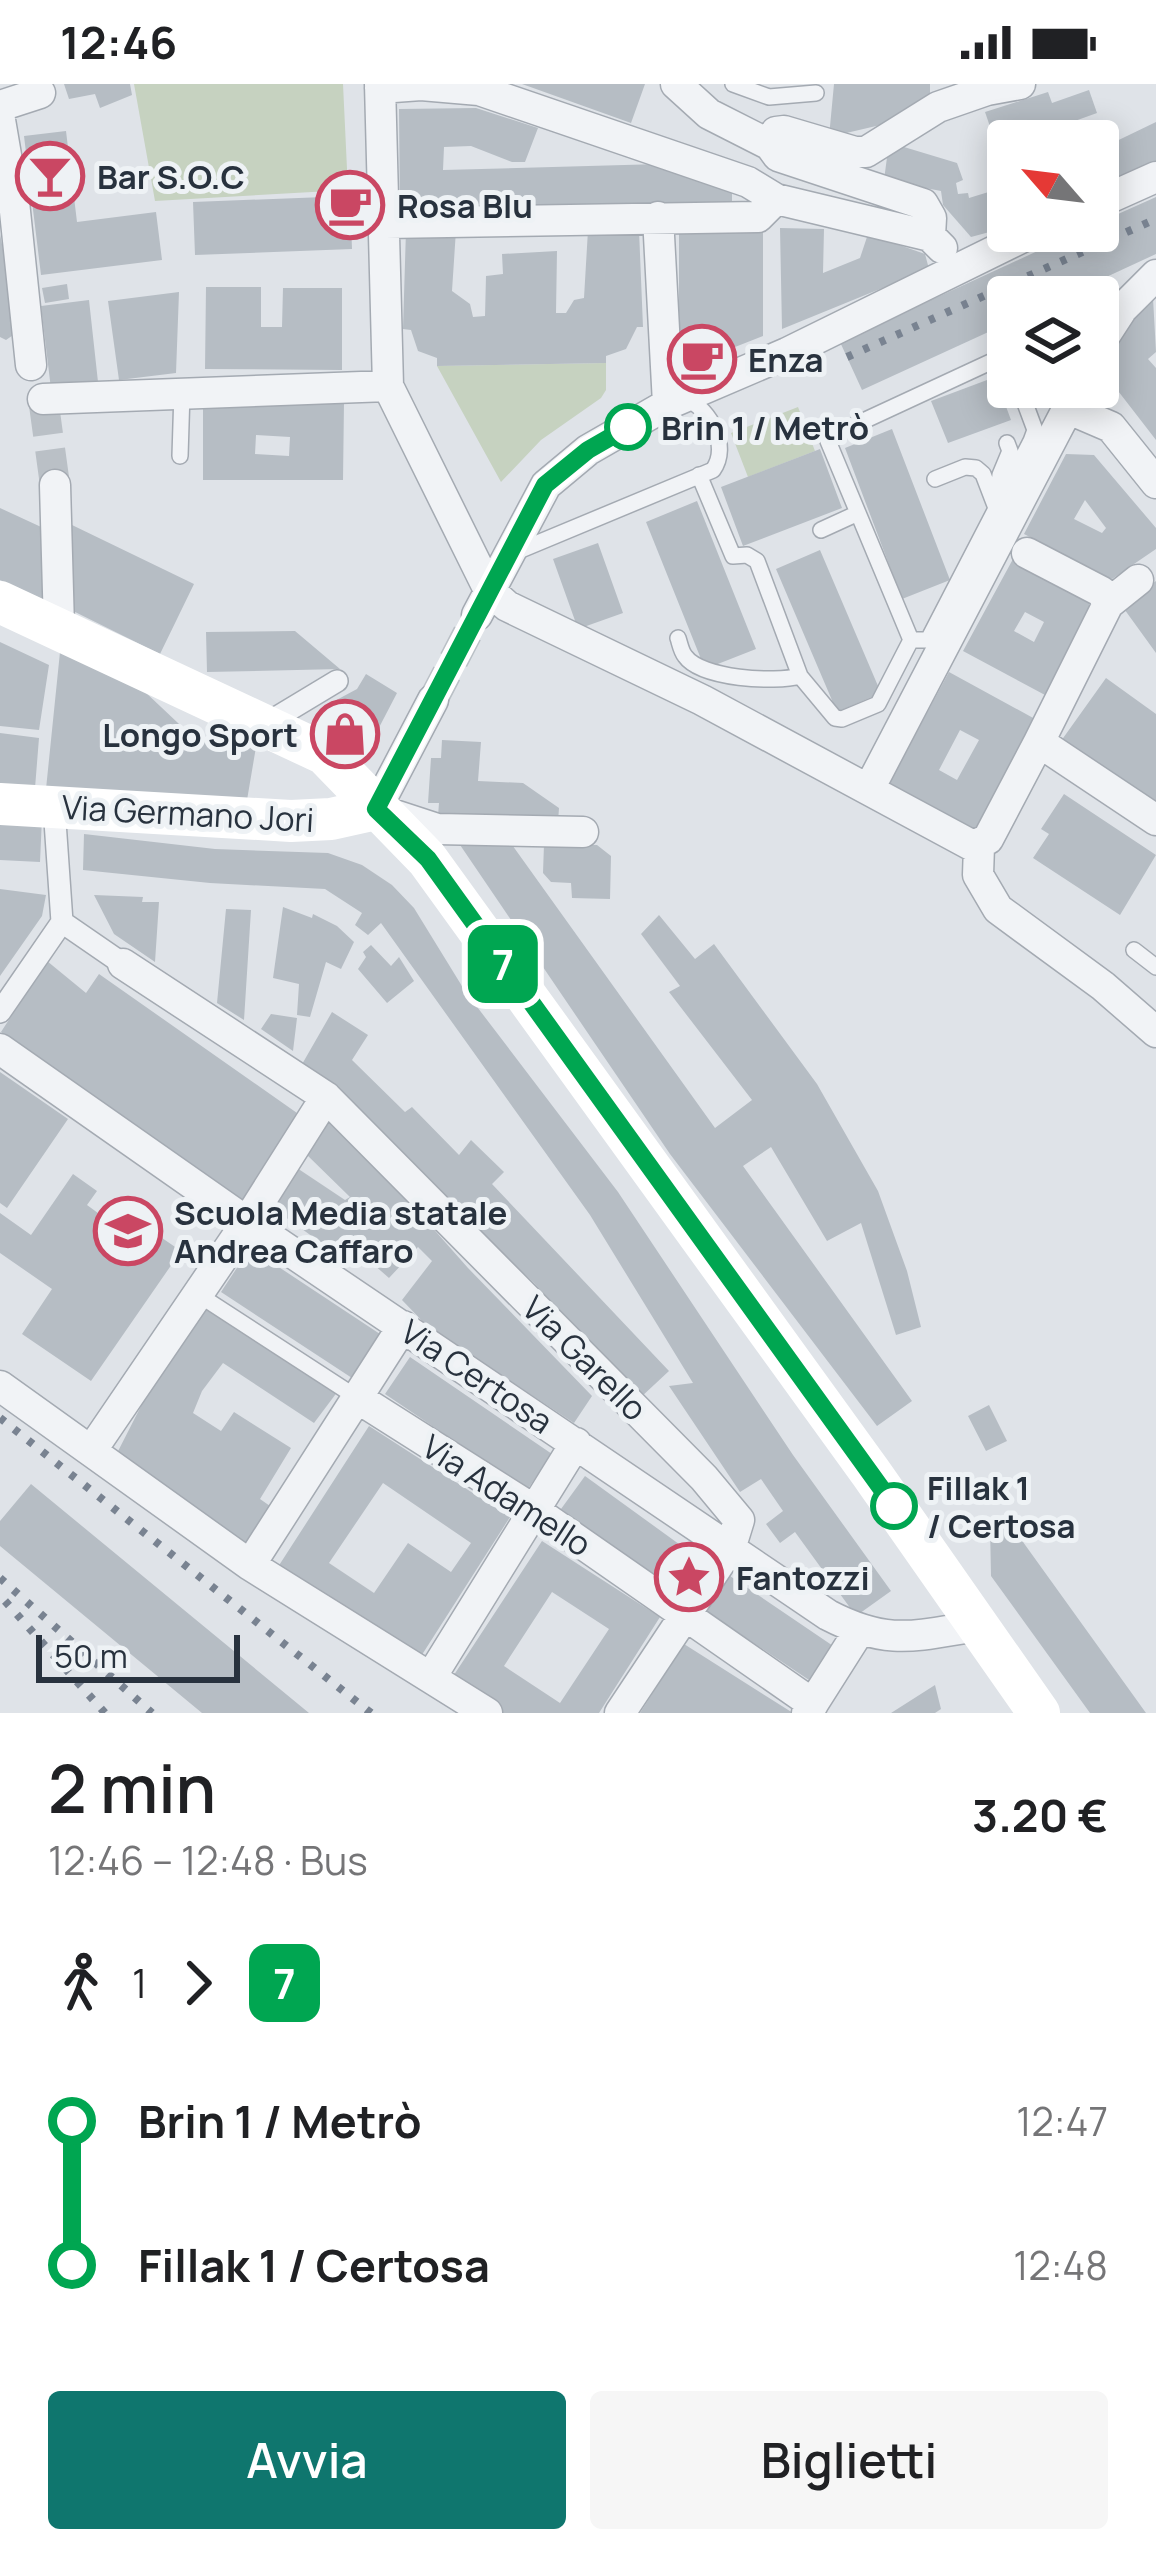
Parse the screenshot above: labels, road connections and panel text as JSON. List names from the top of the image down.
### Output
{
  "streets": {
    "main road": ["Via Germano Jori"],
    "street": ["Via Garello", "Via Certosa", "Via Adamello"]
  },
  "crossings": [
    ["Via Garello", "Via Certosa"]
  ],
  "places": {
    "bar": ["Bar S.O.C"],
    "cafe": ["Rosa Blu", "Enza"],
    "other": ["Brin 1 / Metrò", "Fillak 1 / Certosa"],
    "shop": ["Longo Sport"],
    "school or university": ["Scuola Media statale Andrea Caffaro"],
    "place": ["Fantozzi"]
  },
  "lines": ["bus line 7"],
  "scale_bar": "50 m",
  "north": "top left",
  "page": {
    "status": "12:46",
    "on_map": "7",
    "scale": "50 m",
    "heading": ["2 min", "12:46 – 12:48 · Bus", "3.20 €"],
    "legs": ["1", "7"],
    "list": [
      {
        "name": "Brin 1 / Metrò",
        "value": "12:47"
      },
      {
        "name": "Fillak 1 / Certosa",
        "value": "12:48"
      }
    ],
    "buttons": ["Avvia", "Biglietti"]
  }
}
